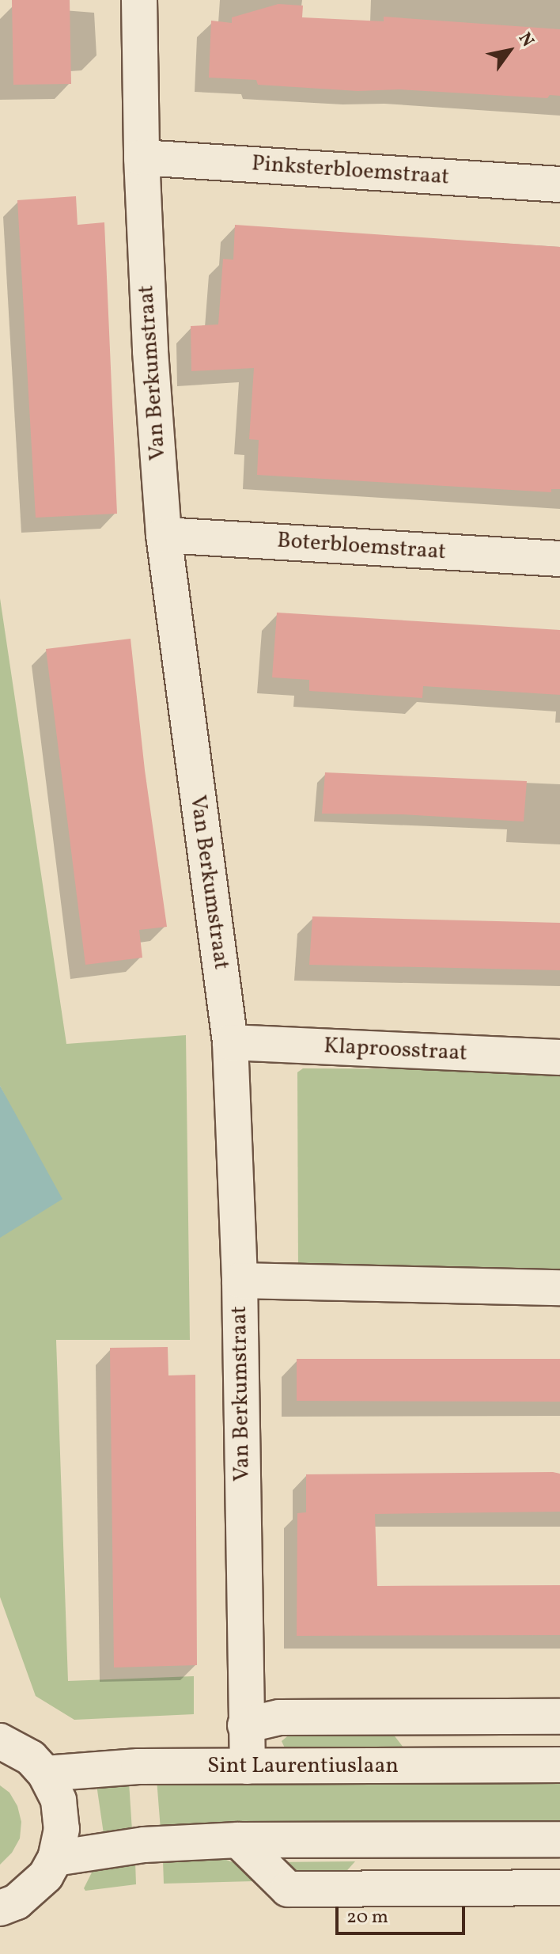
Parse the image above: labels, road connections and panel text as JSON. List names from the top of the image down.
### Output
{
  "streets": {
    "street": [
      "Pinksterbloemstraat",
      "Van Berkumstraat",
      "Boterbloemstraat",
      "Klaproosstraat",
      "Sint Laurentiuslaan"
    ]
  },
  "crossings": [
    ["Pinksterbloemstraat", "Van Berkumstraat"],
    ["Van Berkumstraat", "Boterbloemstraat"],
    ["Van Berkumstraat", "Klaproosstraat"],
    ["Van Berkumstraat", "Sint Laurentiuslaan"]
  ],
  "scale_bar": "20 m",
  "north": "top right"
}
